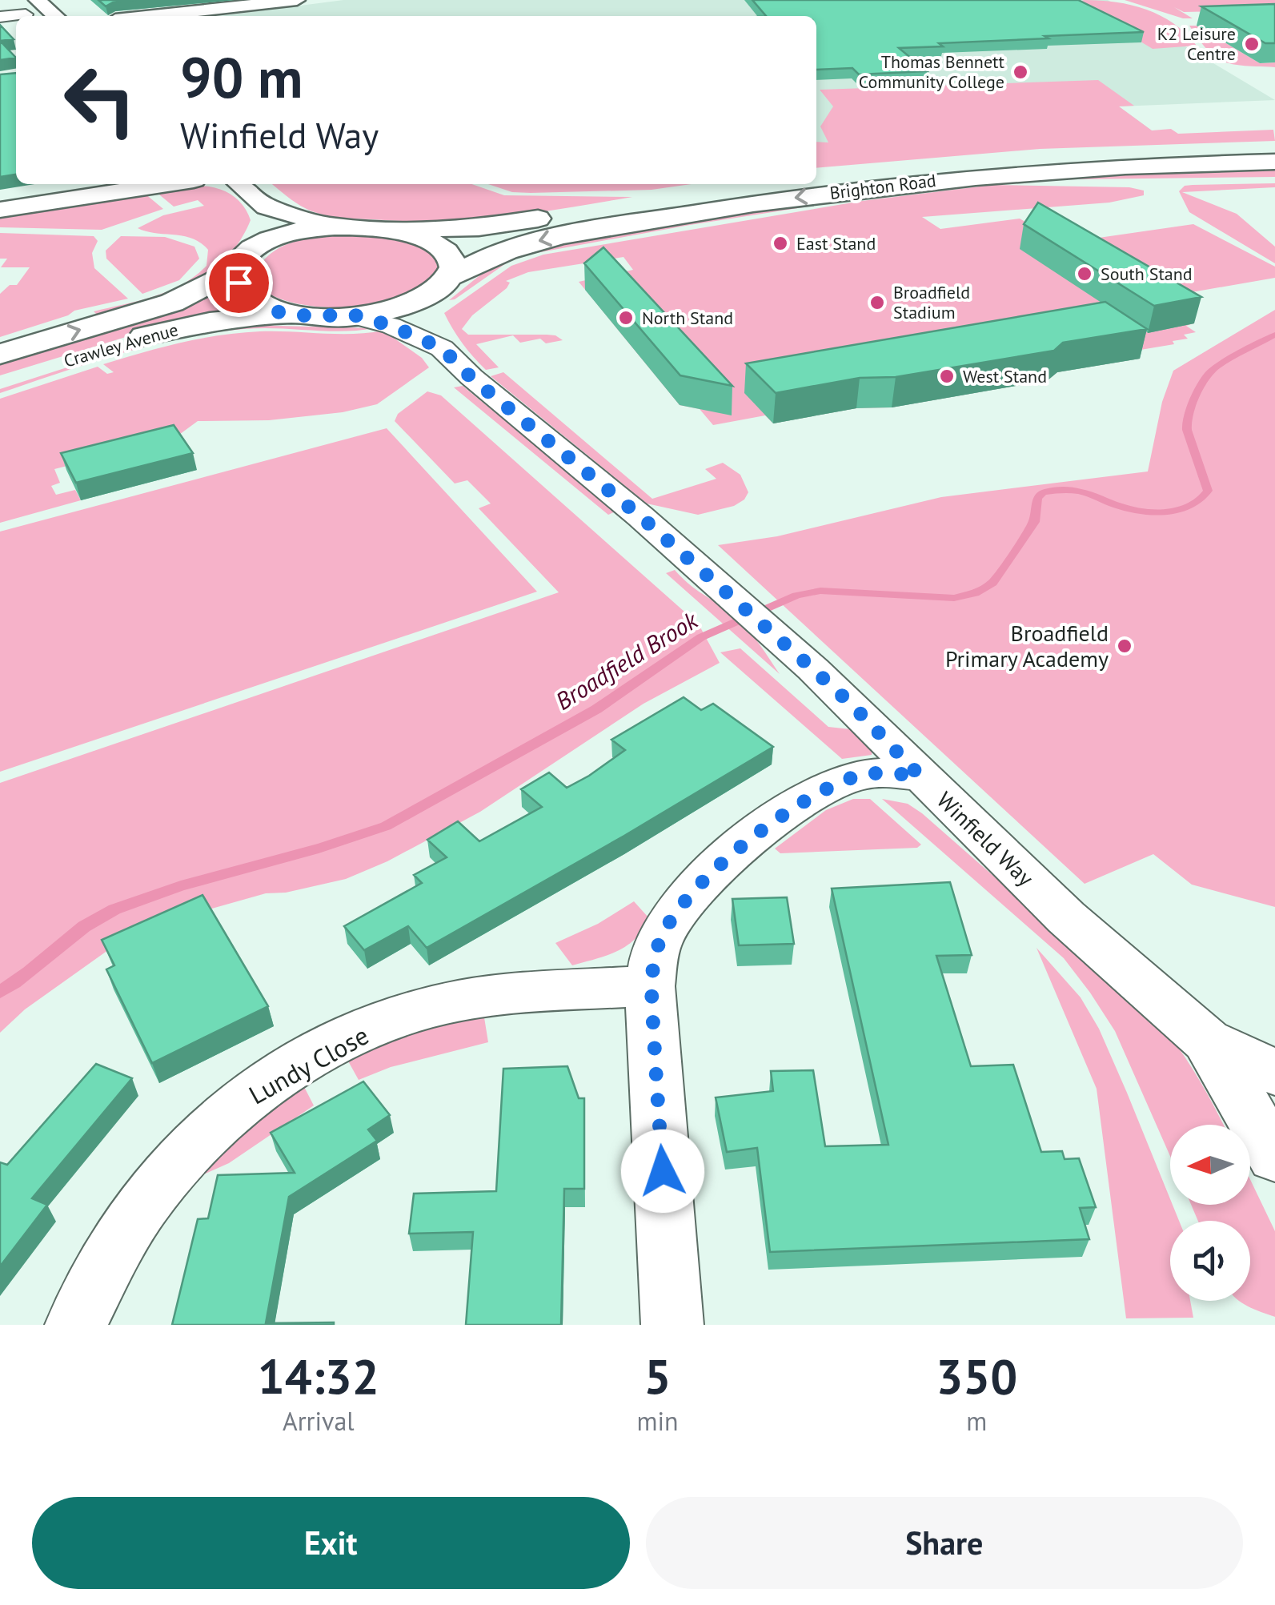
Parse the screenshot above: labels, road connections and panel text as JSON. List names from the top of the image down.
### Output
{
  "streets": {
    "main road": ["Brighton Road", "Crawley Avenue"],
    "street": ["Winfield Way", "Lundy Close"]
  },
  "crossings": [
    ["Brighton Road", "Crawley Avenue"],
    ["Brighton Road", "Winfield Way"],
    ["Crawley Avenue", "Winfield Way"]
  ],
  "water": ["Broadfield Brook"],
  "places": [
    "K2 Leisure Centre",
    "Thomas Bennett Community College",
    "East Stand",
    "South Stand",
    "Broadfield Stadium",
    "North Stand",
    "West Stand",
    "Broadfield Primary Academy"
  ],
  "north": "left",
  "page": {
    "turn": ["90 m", "Winfield Way"],
    "eta": [
      "14:32",
      "Arrival",
      "5",
      "min",
      "350",
      "m"
    ],
    "buttons": ["Exit", "Share"]
  }
}
